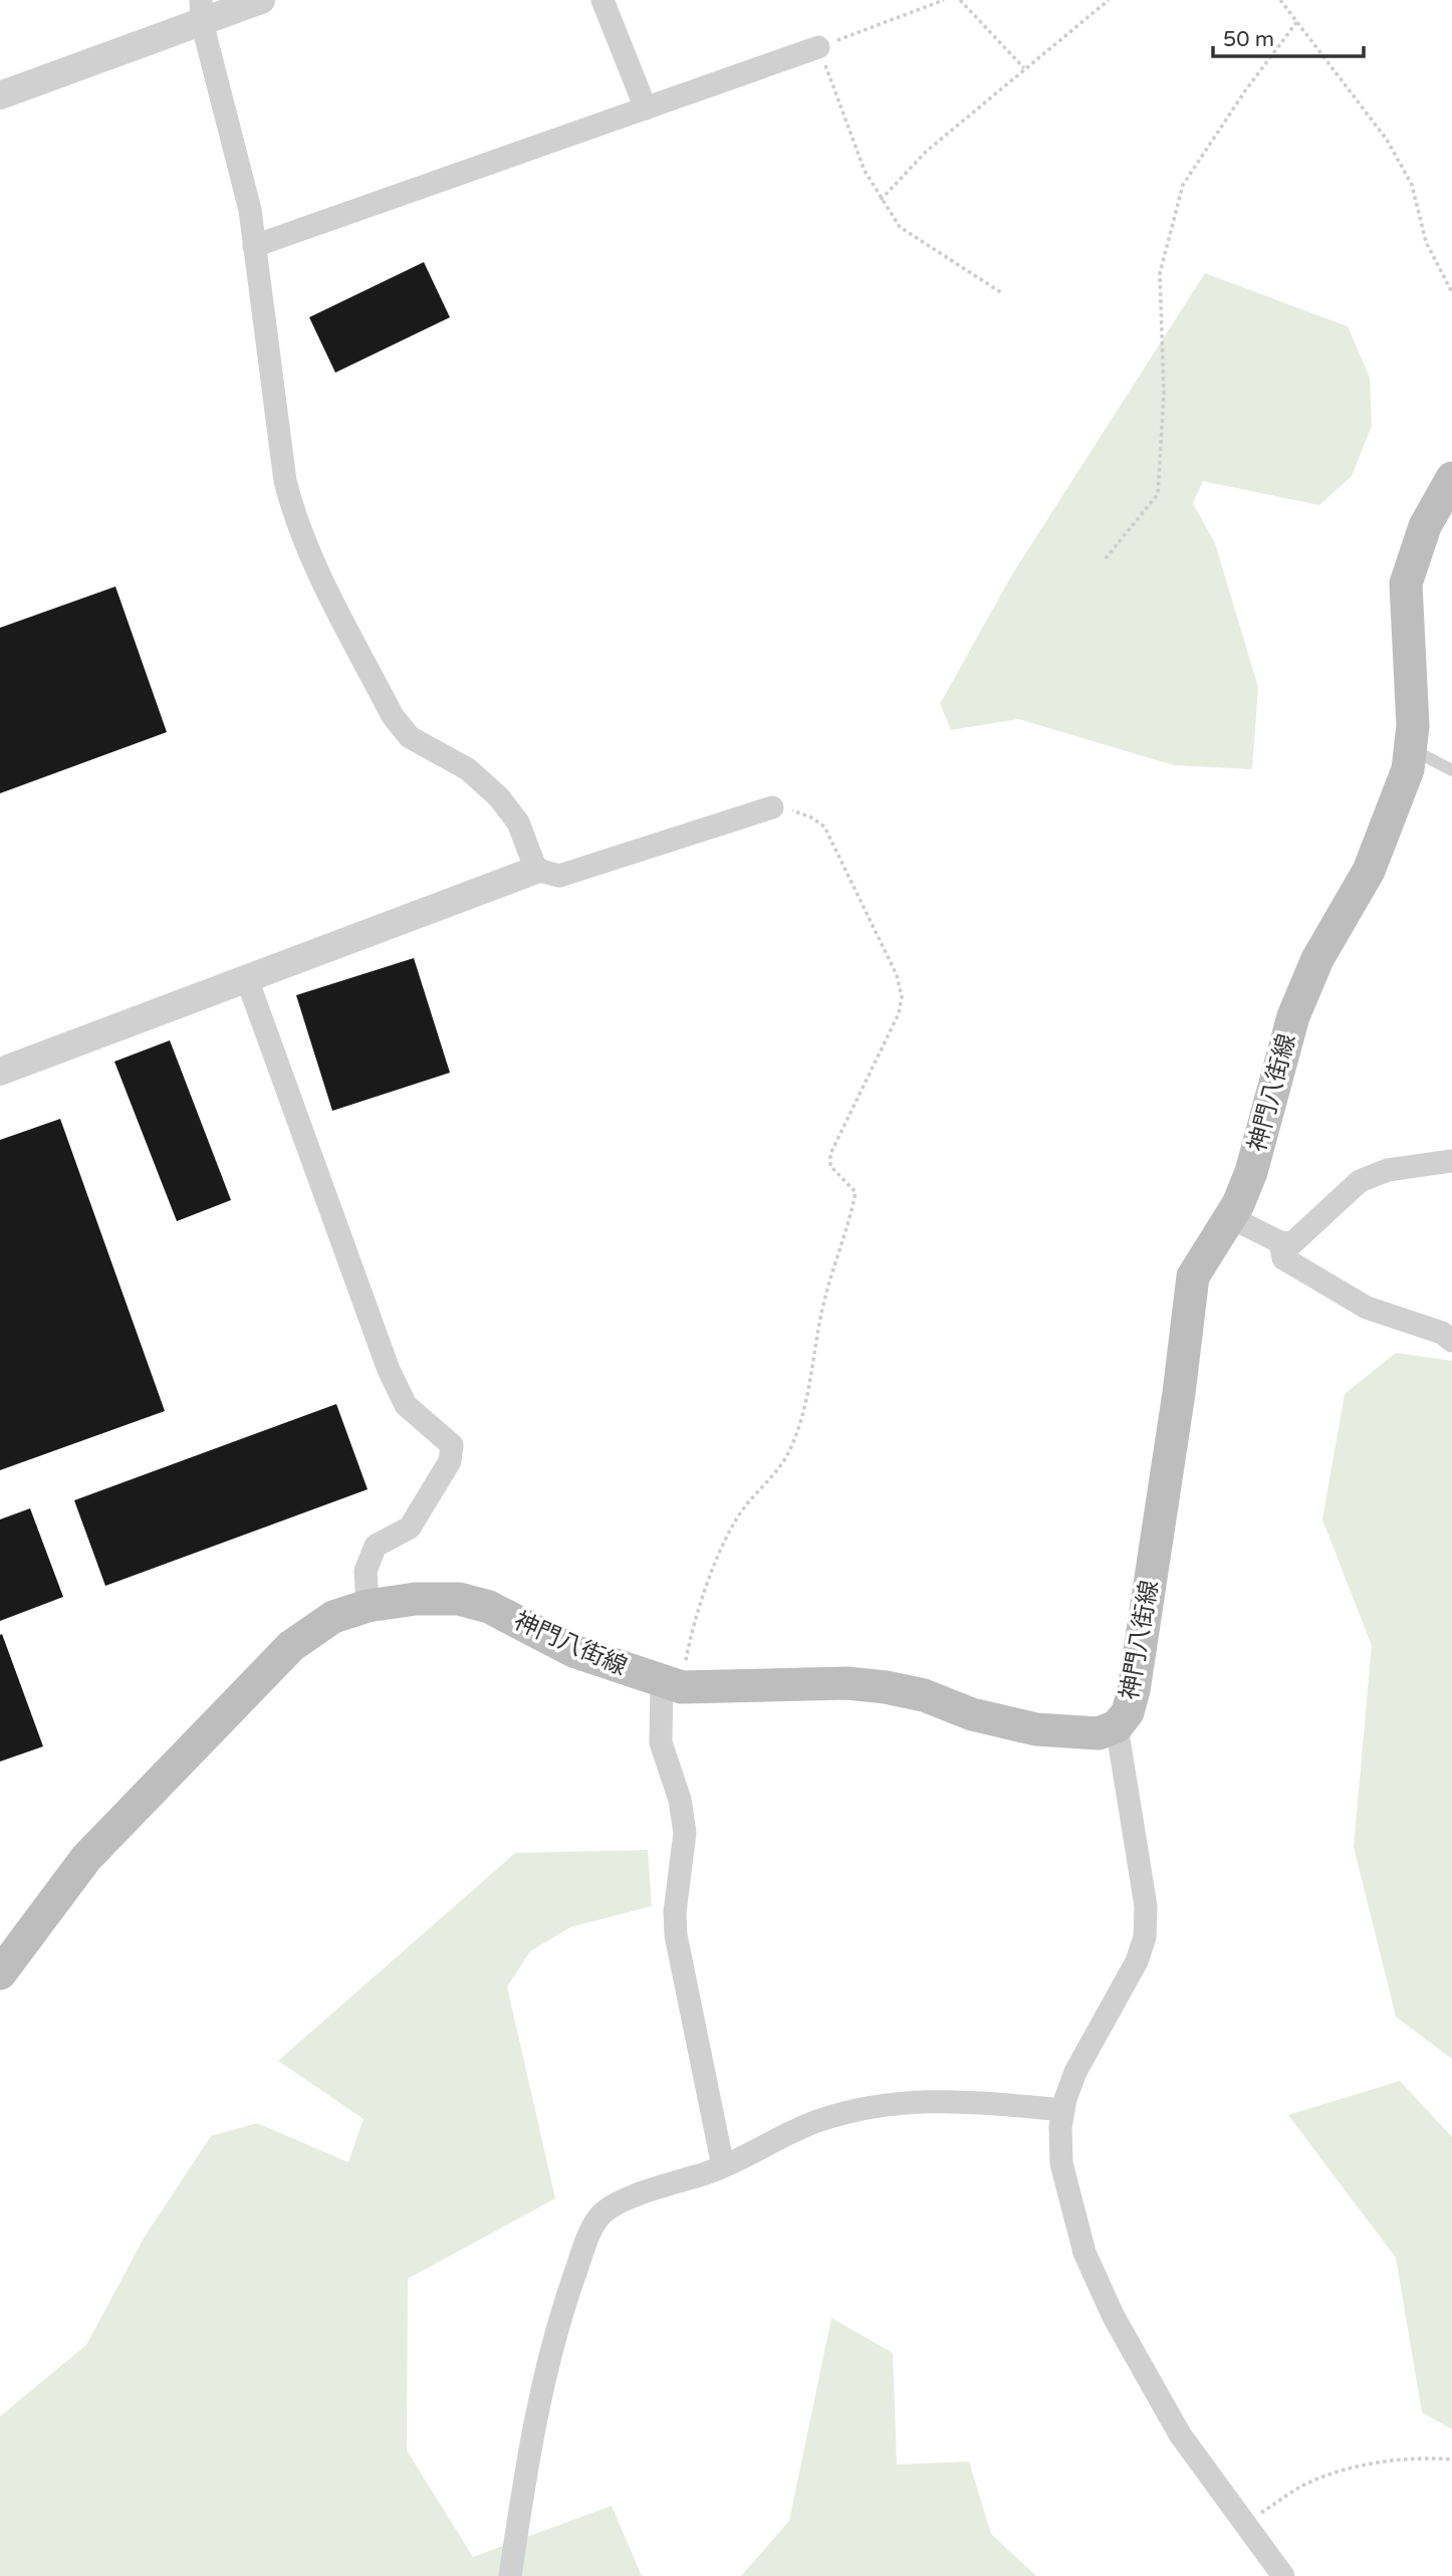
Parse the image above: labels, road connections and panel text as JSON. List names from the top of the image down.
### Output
{
  "streets": {
    "main road": ["神門八街線"]
  },
  "scale_bar": "50 m"
}
